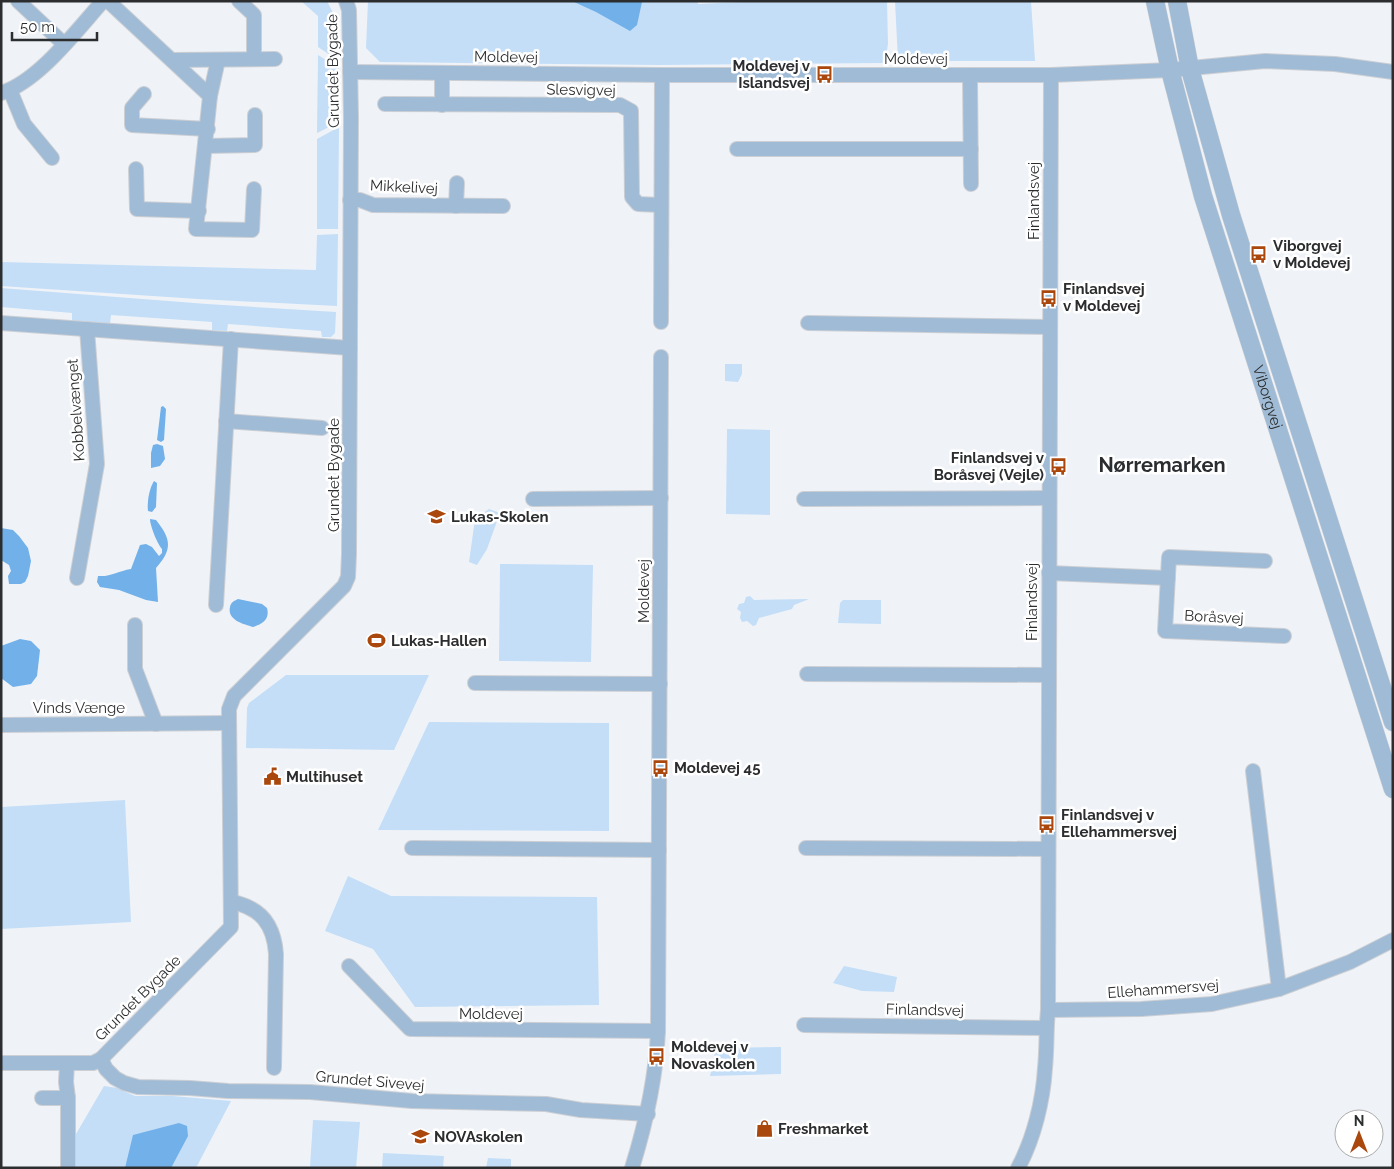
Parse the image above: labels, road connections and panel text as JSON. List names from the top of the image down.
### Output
{
  "streets": {
    "street": [
      "Moldevej",
      "Grundet Bygade",
      "Slesvigvej",
      "Mikkelivej",
      "Finlandsvej",
      "Viborgvej",
      "Kobbelvænget",
      "Boråsvej",
      "Vinds Vænge",
      "Ellehammersvej",
      "Grundet Sivevej"
    ]
  },
  "crossings": [
    ["Moldevej", "Grundet Bygade"],
    ["Moldevej", "Finlandsvej"],
    ["Moldevej", "Viborgvej"],
    ["Moldevej", "Grundet Sivevej"],
    ["Grundet Bygade", "Mikkelivej"],
    ["Grundet Bygade", "Vinds Vænge"],
    ["Grundet Bygade", "Grundet Sivevej"],
    ["Finlandsvej", "Ellehammersvej"]
  ],
  "districts": ["Nørremarken"],
  "places": {
    "bus stop": [
      "Moldevej v Islandsvej",
      "Viborgvej v Moldevej",
      "Finlandsvej v Moldevej",
      "Finlandsvej v Boråsvej (Vejle)",
      "Moldevej 45",
      "Finlandsvej v Ellehammersvej",
      "Moldevej v Novaskolen"
    ],
    "school or university": ["Lukas-Skolen", "NOVAskolen"],
    "sports": ["Lukas-Hallen"],
    "public building": ["Multihuset"],
    "shop": ["Freshmarket"]
  },
  "scale_bar": "50 m",
  "north": "top"
}
